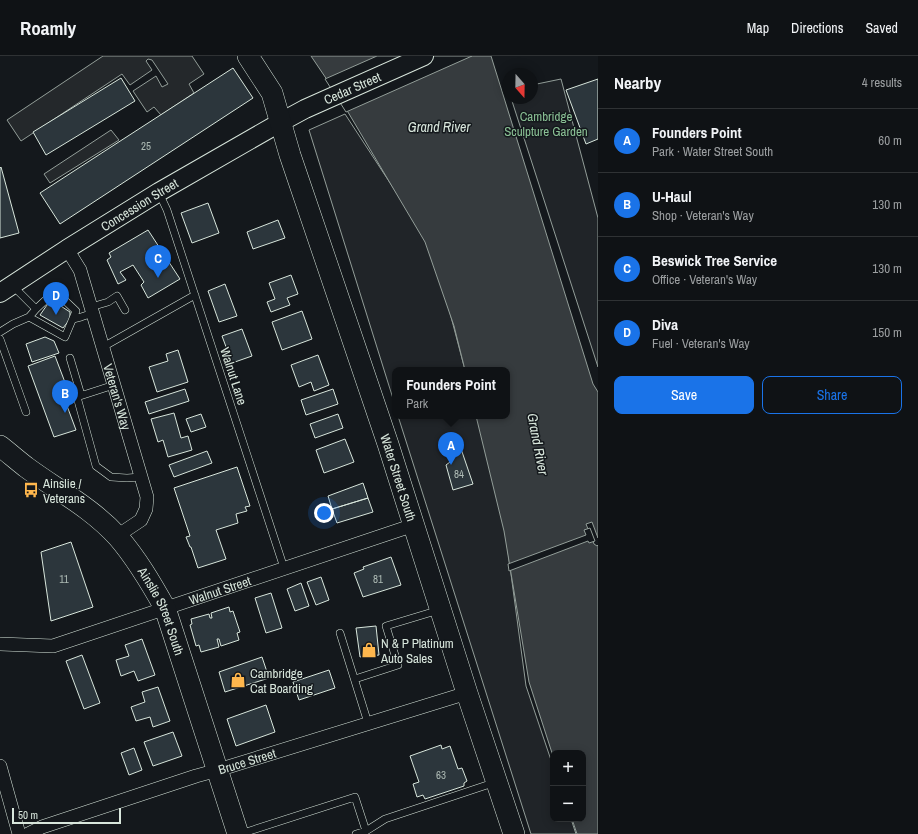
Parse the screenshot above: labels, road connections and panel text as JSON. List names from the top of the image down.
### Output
{
  "streets": {
    "main road": [
      "Cedar Street",
      "Concession Street",
      "Water Street South",
      "Ainslie Street South"
    ],
    "street": ["Veteran's Way", "Walnut Street", "Bruce Street"],
    "lane": ["Walnut Lane"]
  },
  "crossings": [
    ["Cedar Street", "Concession Street"],
    ["Cedar Street", "Water Street South"],
    ["Concession Street", "Walnut Lane"],
    ["Concession Street", "Veteran's Way"],
    ["Concession Street", "Water Street South"],
    ["Walnut Lane", "Walnut Street"],
    ["Veteran's Way", "Ainslie Street South"],
    ["Water Street South", "Walnut Street"],
    ["Water Street South", "Bruce Street"],
    ["Walnut Street", "Ainslie Street South"],
    ["Ainslie Street South", "Bruce Street"]
  ],
  "water": ["Grand River"],
  "parks": ["Cambridge Sculpture Garden"],
  "places": {
    "bus stop": ["Ainslie / Veterans"],
    "shop": ["N & P Platinum Auto Sales", "Cambridge Cat Boarding"]
  },
  "house_numbers": [
    "25",
    "84",
    "11",
    "81",
    "63"
  ],
  "scale_bar": "50 m",
  "north": "bottom",
  "page": {
    "header": "Roamly",
    "nav": ["Map", "Directions", "Saved"],
    "heading": ["Nearby", "4 results"],
    "list": [
      {
        "mark": "A",
        "name": "Founders Point",
        "note": "Park · Water Street South",
        "value": "60 m"
      },
      {
        "mark": "B",
        "name": "U-Haul",
        "note": "Shop · Veteran's Way",
        "value": "130 m"
      },
      {
        "mark": "C",
        "name": "Beswick Tree Service",
        "note": "Office · Veteran's Way",
        "value": "130 m"
      },
      {
        "mark": "D",
        "name": "Diva",
        "note": "Fuel · Veteran's Way",
        "value": "150 m"
      }
    ],
    "pins": [
      "C",
      "D",
      "B",
      "A"
    ],
    "buttons": ["Save", "Share"],
    "popup": ["Founders Point", "Park"],
    "map_buttons": ["+", "−"],
    "scale": "50 m"
  }
}
